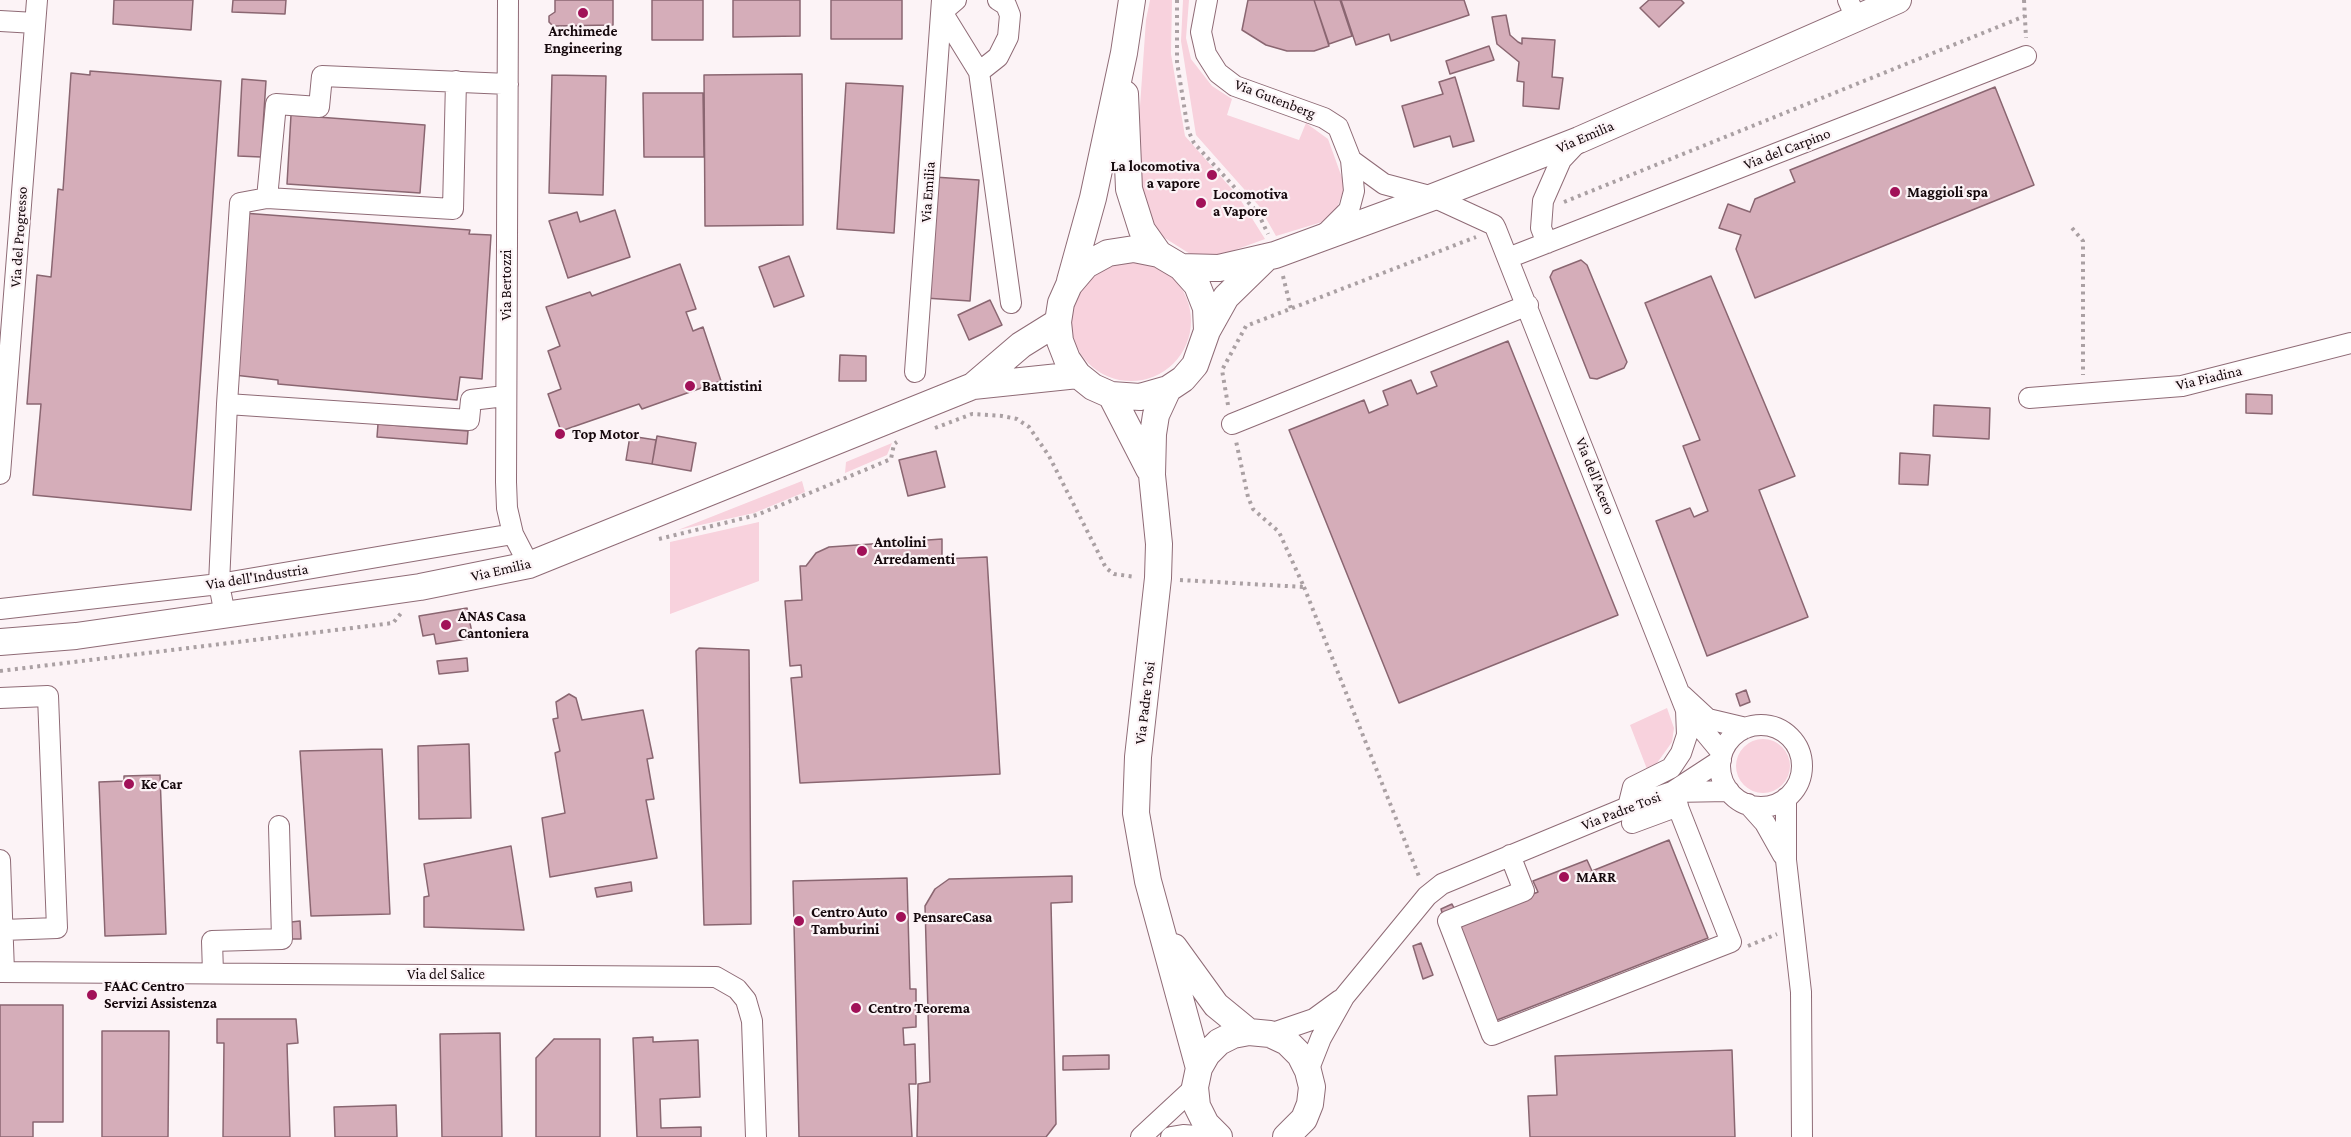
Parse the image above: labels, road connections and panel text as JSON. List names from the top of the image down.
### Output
{
  "streets": {
    "main road": ["Via Emilia", "Via Padre Tosi"],
    "street": [
      "Via Gutenberg",
      "Via del Carpino",
      "Via del Progresso",
      "Via Bertozzi",
      "Via Piadina",
      "Via dell'Acero",
      "Via dell'Industria",
      "Via del Salice"
    ]
  },
  "crossings": [
    ["Via Gutenberg", "Via Emilia"],
    ["Via Emilia", "Via Bertozzi"],
    ["Via Emilia", "Via Padre Tosi"],
    ["Via Bertozzi", "Via dell'Industria"],
    ["Via dell'Acero", "Via Padre Tosi"]
  ],
  "places": [
    "Archimede Engineering",
    "La locomotiva a vapore",
    "Maggioli spa",
    "Locomotiva a Vapore",
    "Battistini",
    "Top Motor",
    "Antolini Arredamenti",
    "ANAS Casa Cantoniera",
    "Ke Car",
    "MARR",
    "PensareCasa",
    "Centro Auto Tamburini",
    "FAAC Centro Servizi Assistenza",
    "Centro Teorema"
  ]
}
